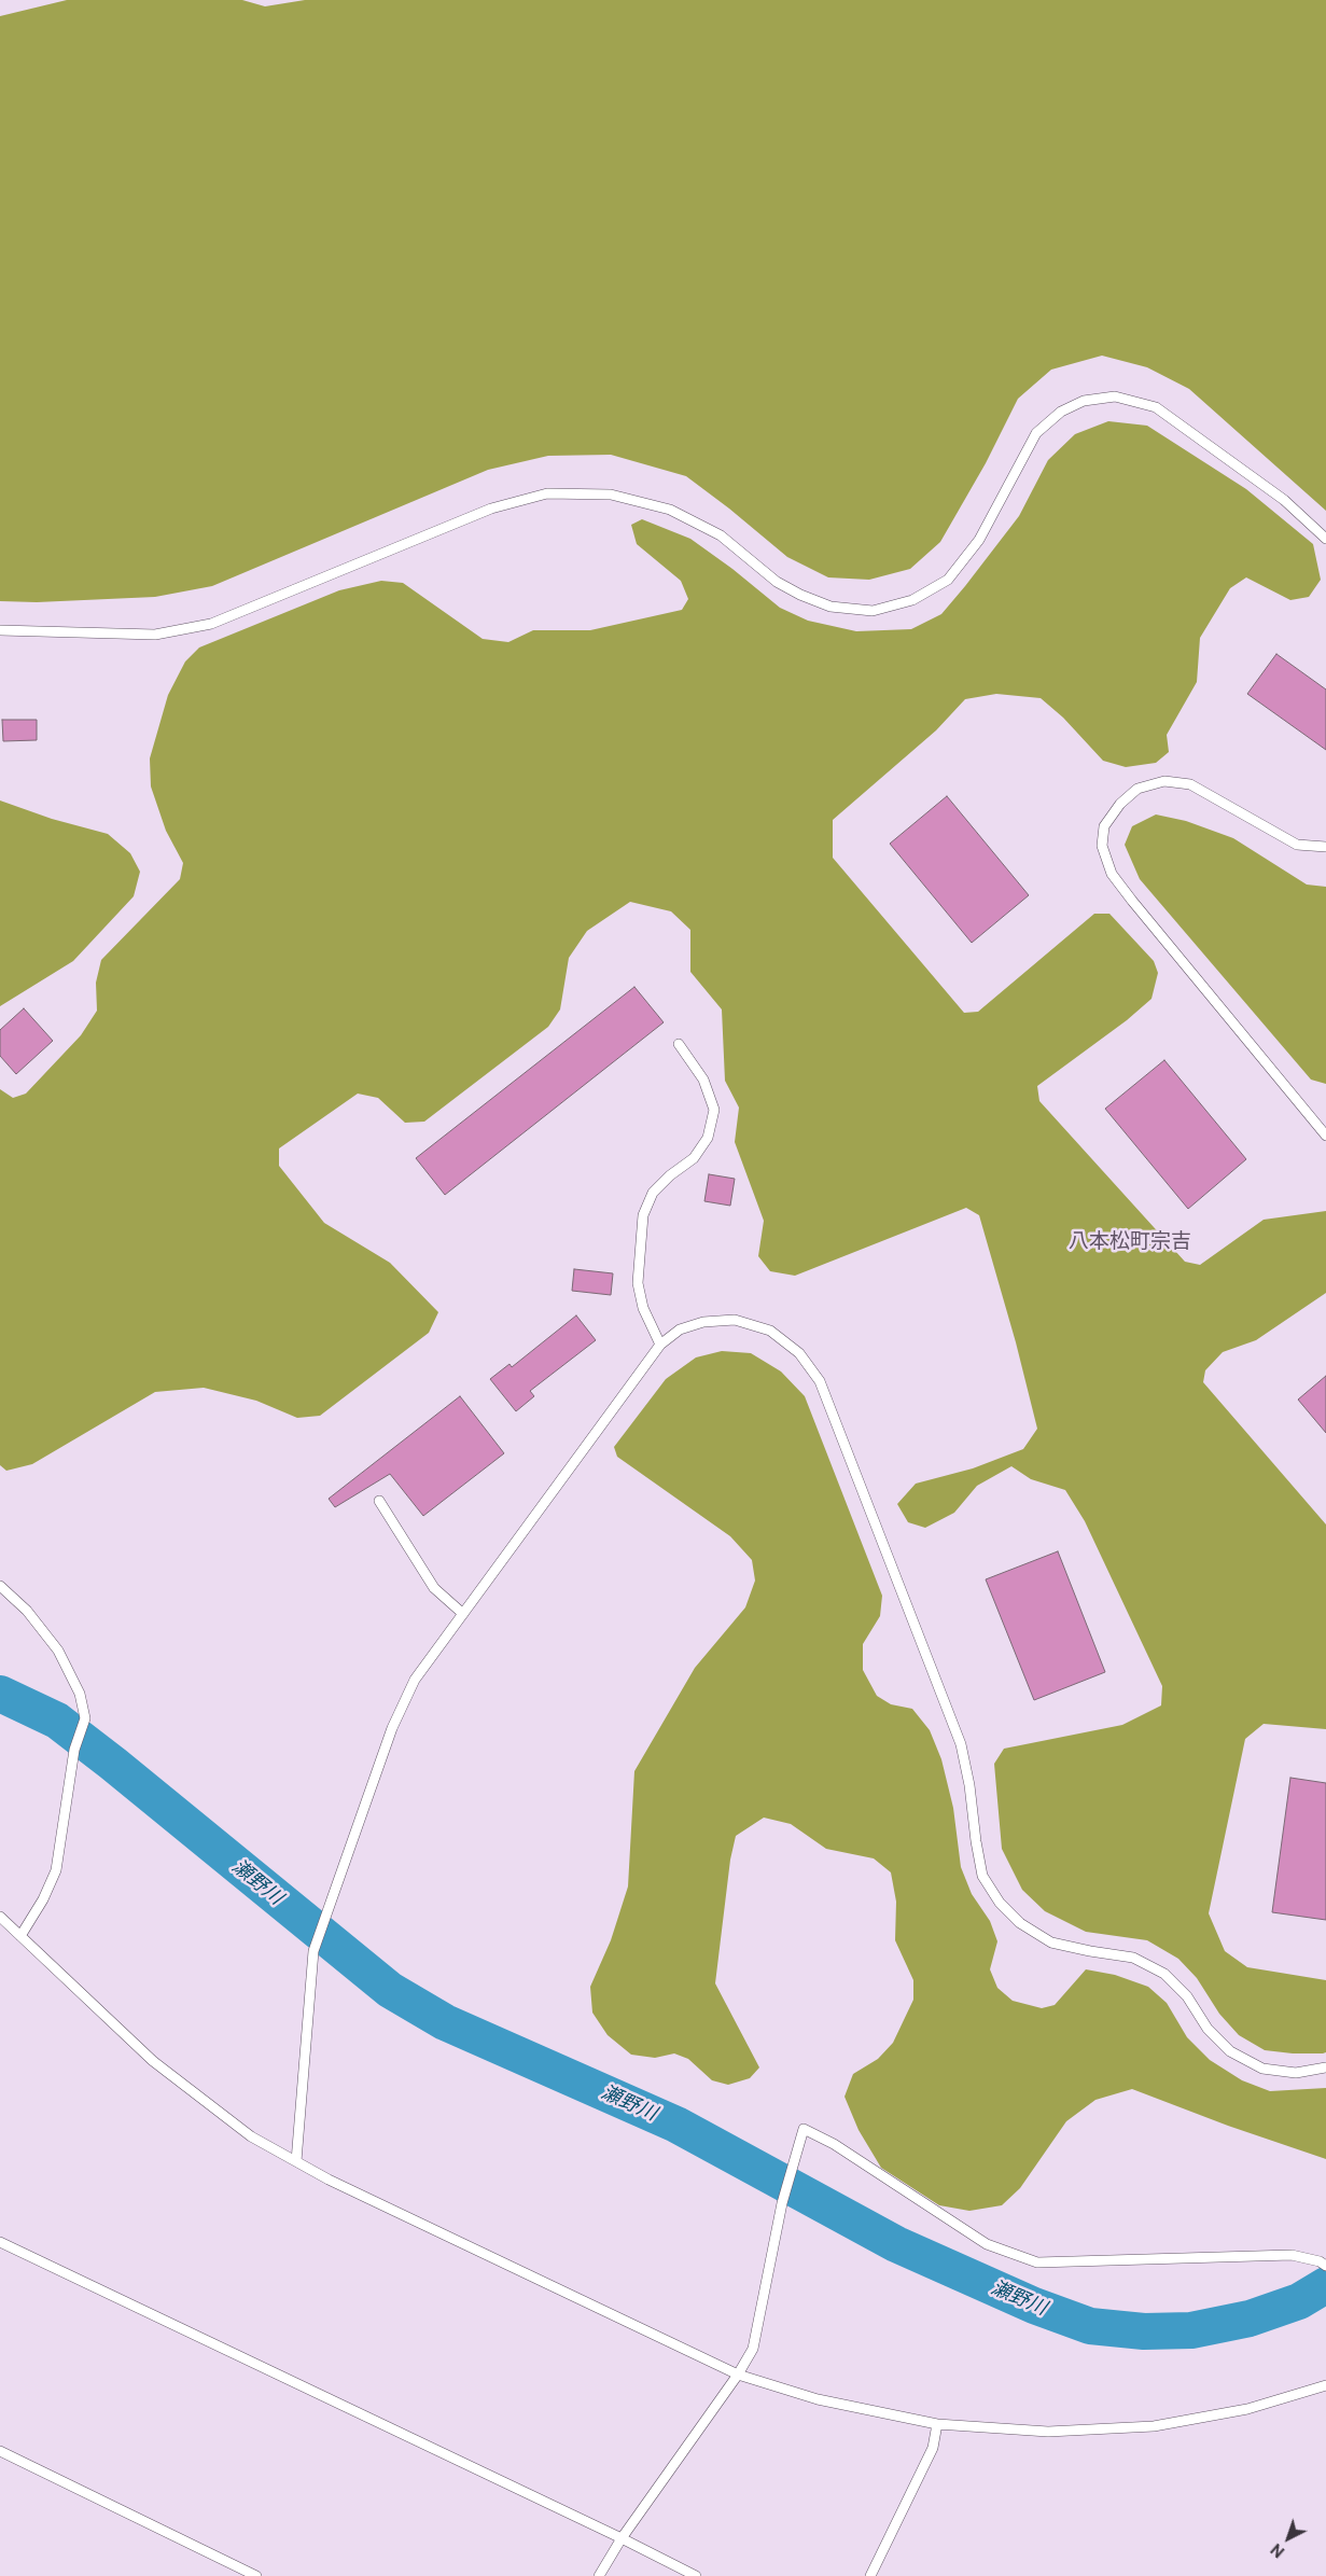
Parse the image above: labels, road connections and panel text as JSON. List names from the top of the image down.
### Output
{
  "districts": ["八本松町宗吉"],
  "water": ["瀬野川"],
  "north": "bottom left"
}
